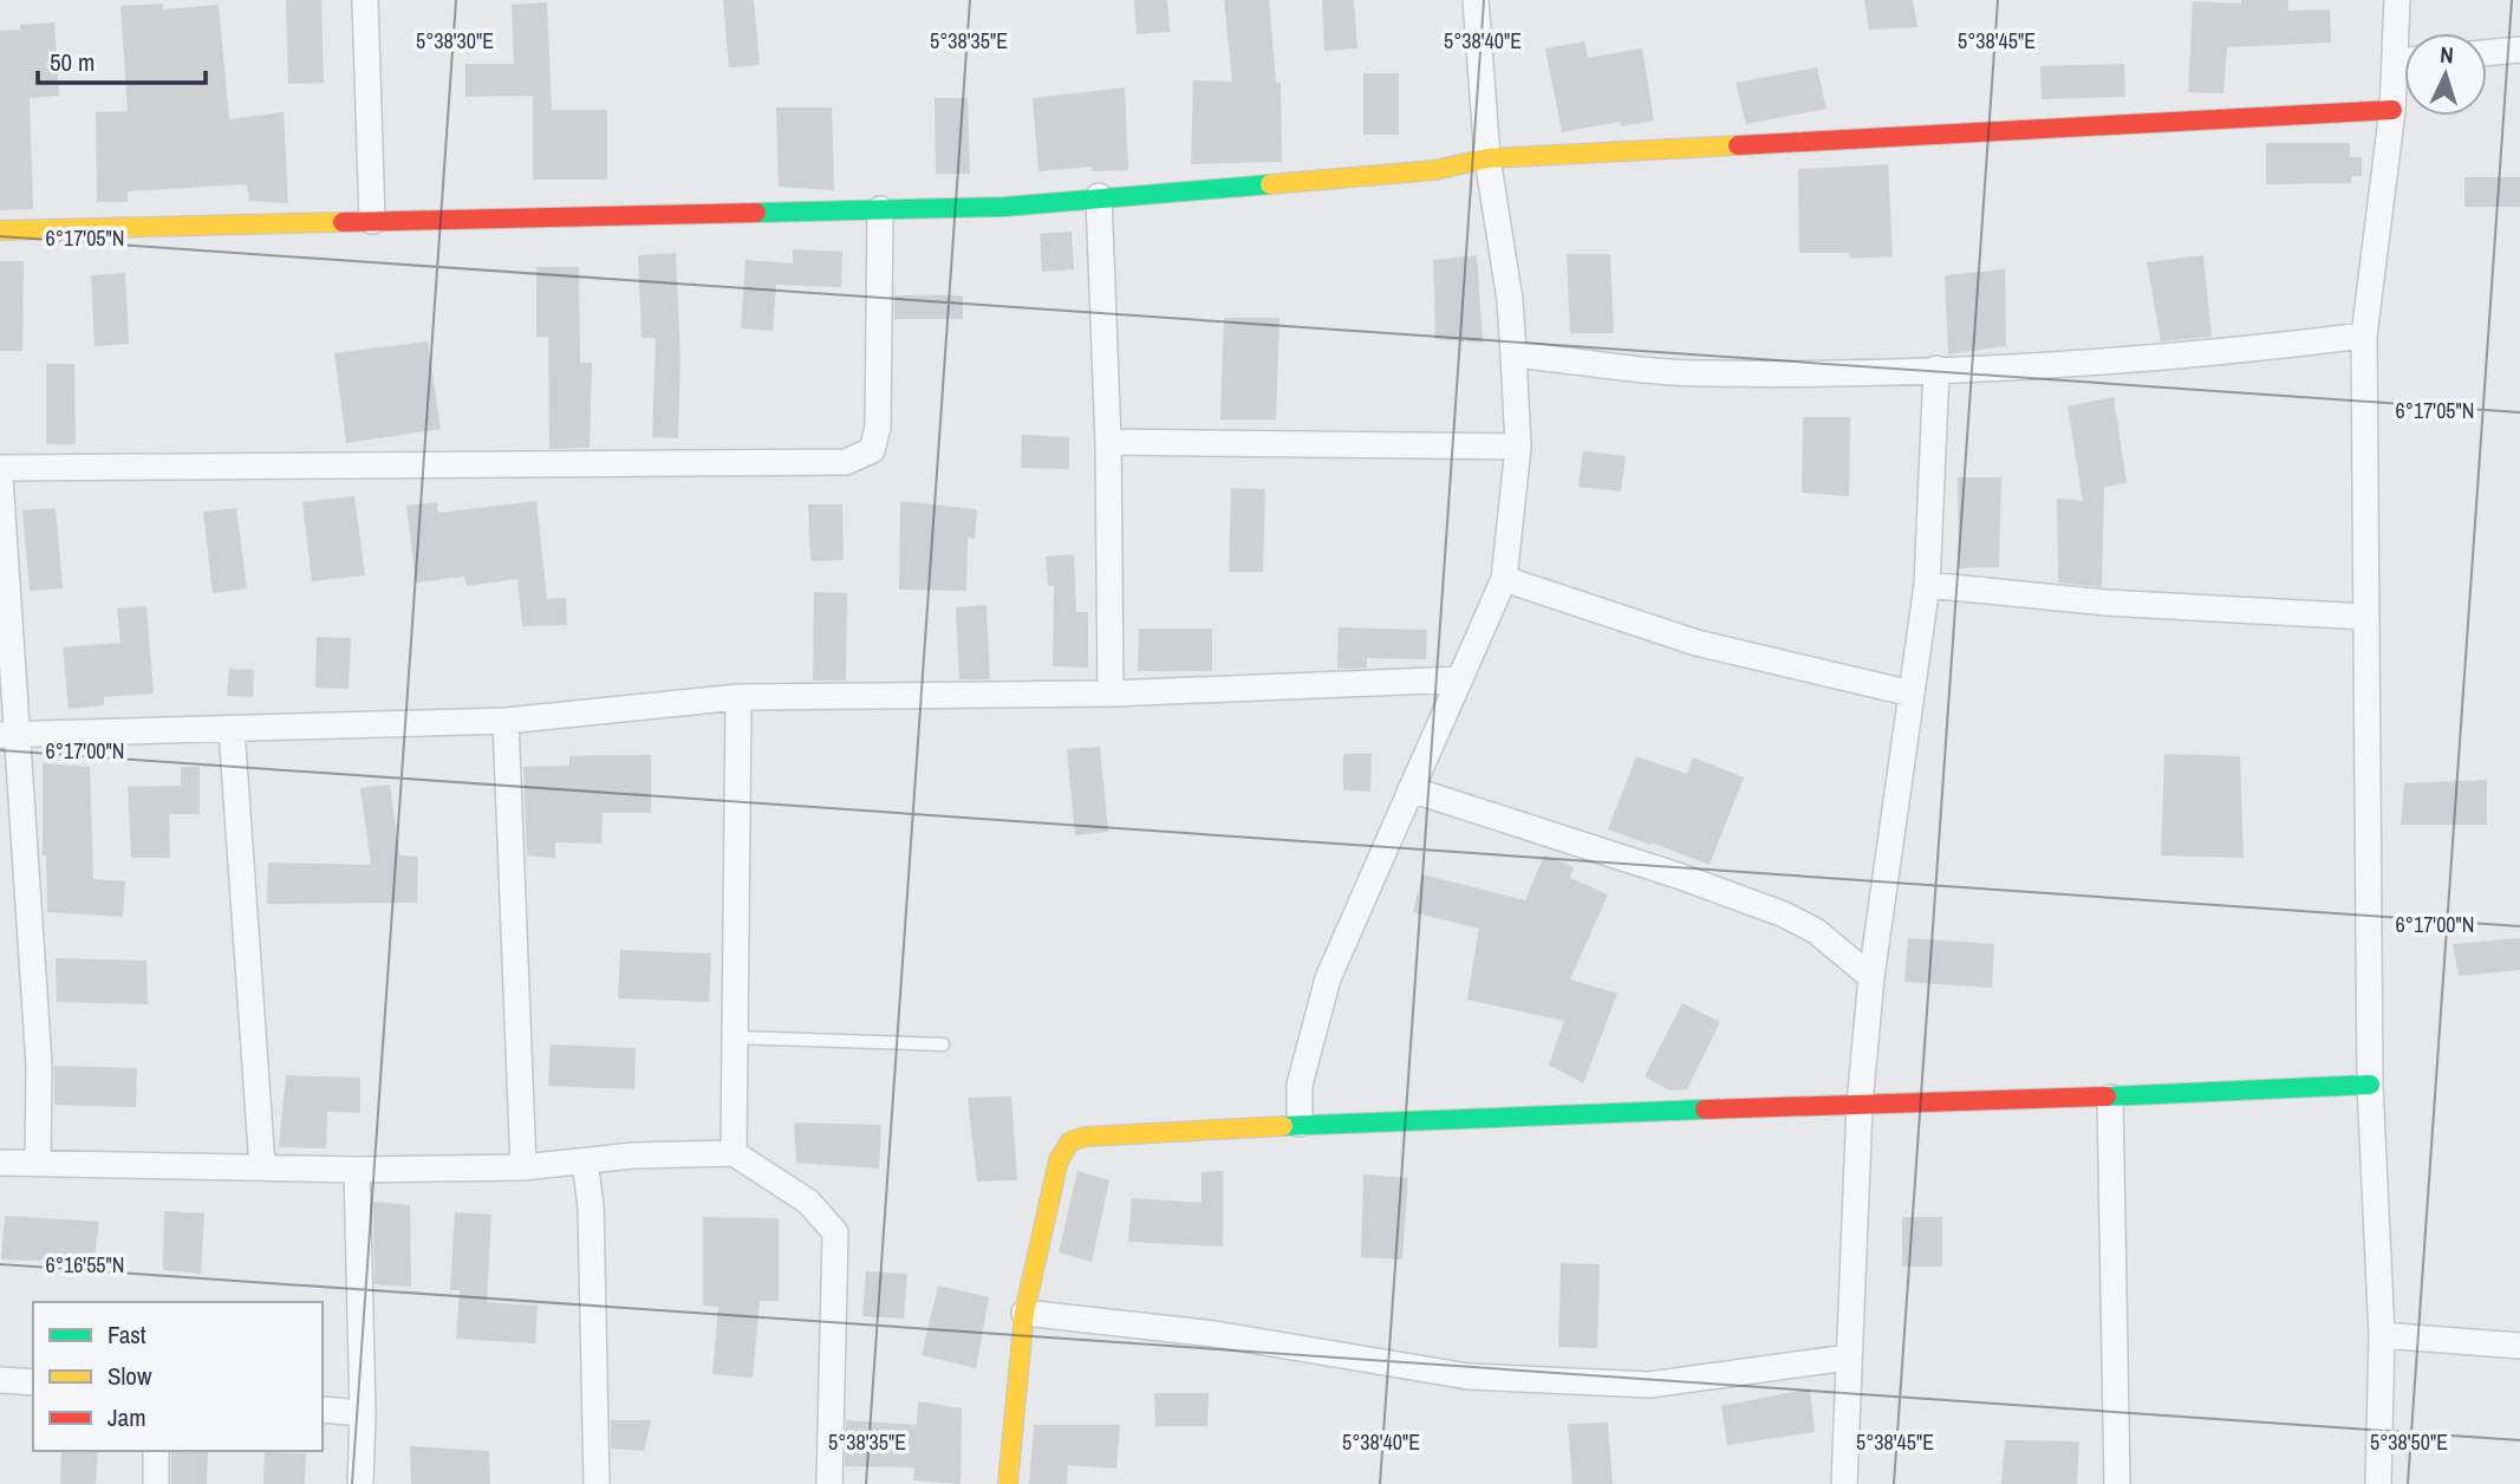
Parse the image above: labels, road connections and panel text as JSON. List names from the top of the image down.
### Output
{
  "legend": ["Fast", "Slow", "Jam"],
  "scale_bar": "50 m",
  "north": "top",
  "coordinates": [
    "5°38'30\"E",
    "5°38'35\"E",
    "5°38'40\"E",
    "5°38'45\"E",
    "6°17'05\"N",
    "6°17'00\"N",
    "6°16'55\"N",
    "5°38'50\"E"
  ]
}
